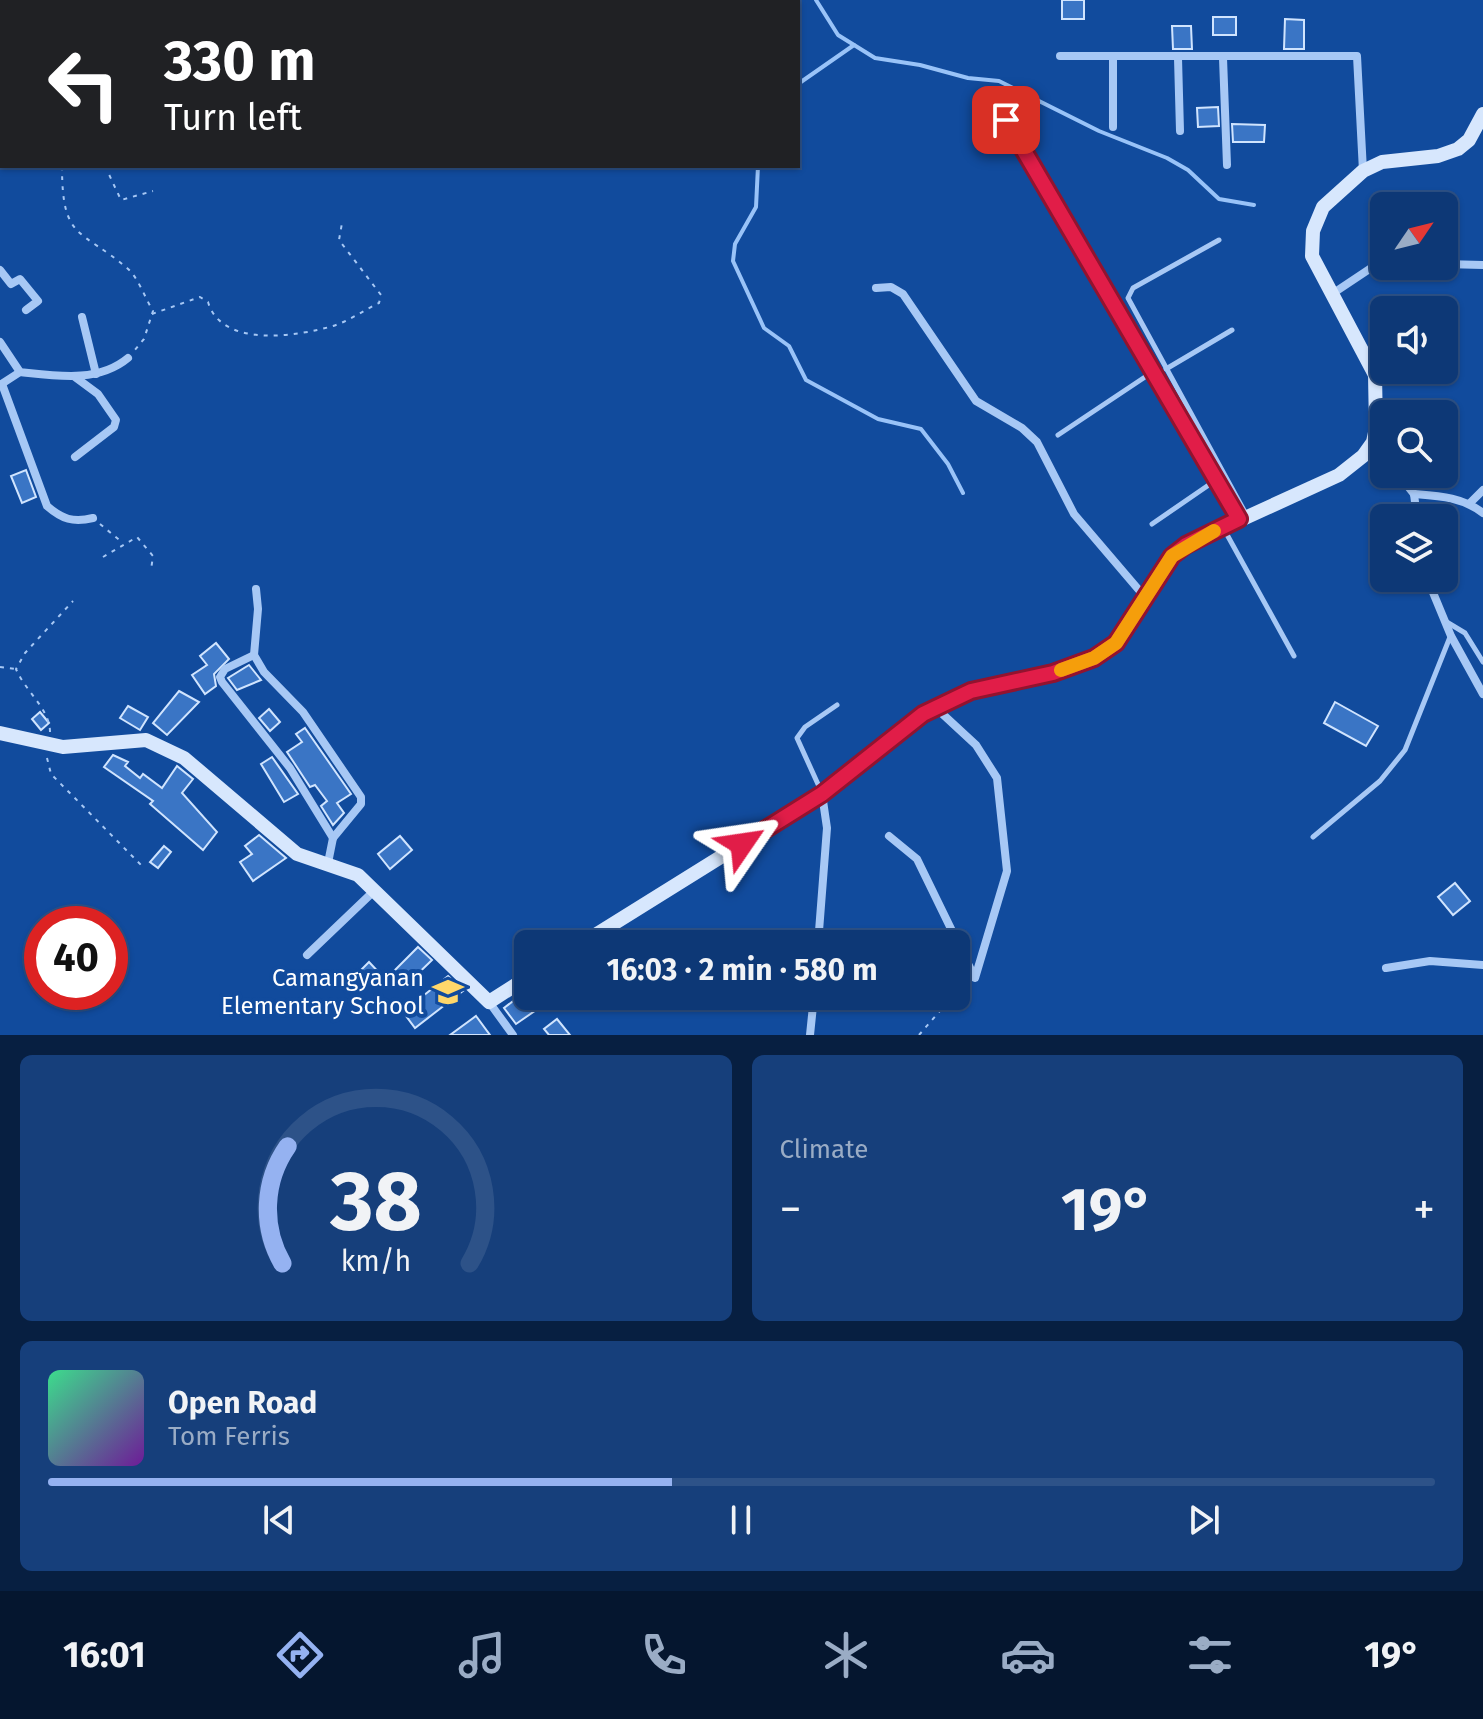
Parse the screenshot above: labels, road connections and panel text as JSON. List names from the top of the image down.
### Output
{
  "places": {
    "school or university": ["Camangyanan Elementary School"]
  },
  "north": "top right",
  "page": {
    "turn": ["330 m", "Turn left"],
    "limit": "40",
    "trip": "16:03 · 2 min · 580 m",
    "tile": "Climate",
    "heat": ["−", "19°", "+"],
    "song": ["Open Road", "Tom Ferris"],
    "tabs": ["16:01", "19°"],
    "gauge": ["38", "km/h"]
  }
}
